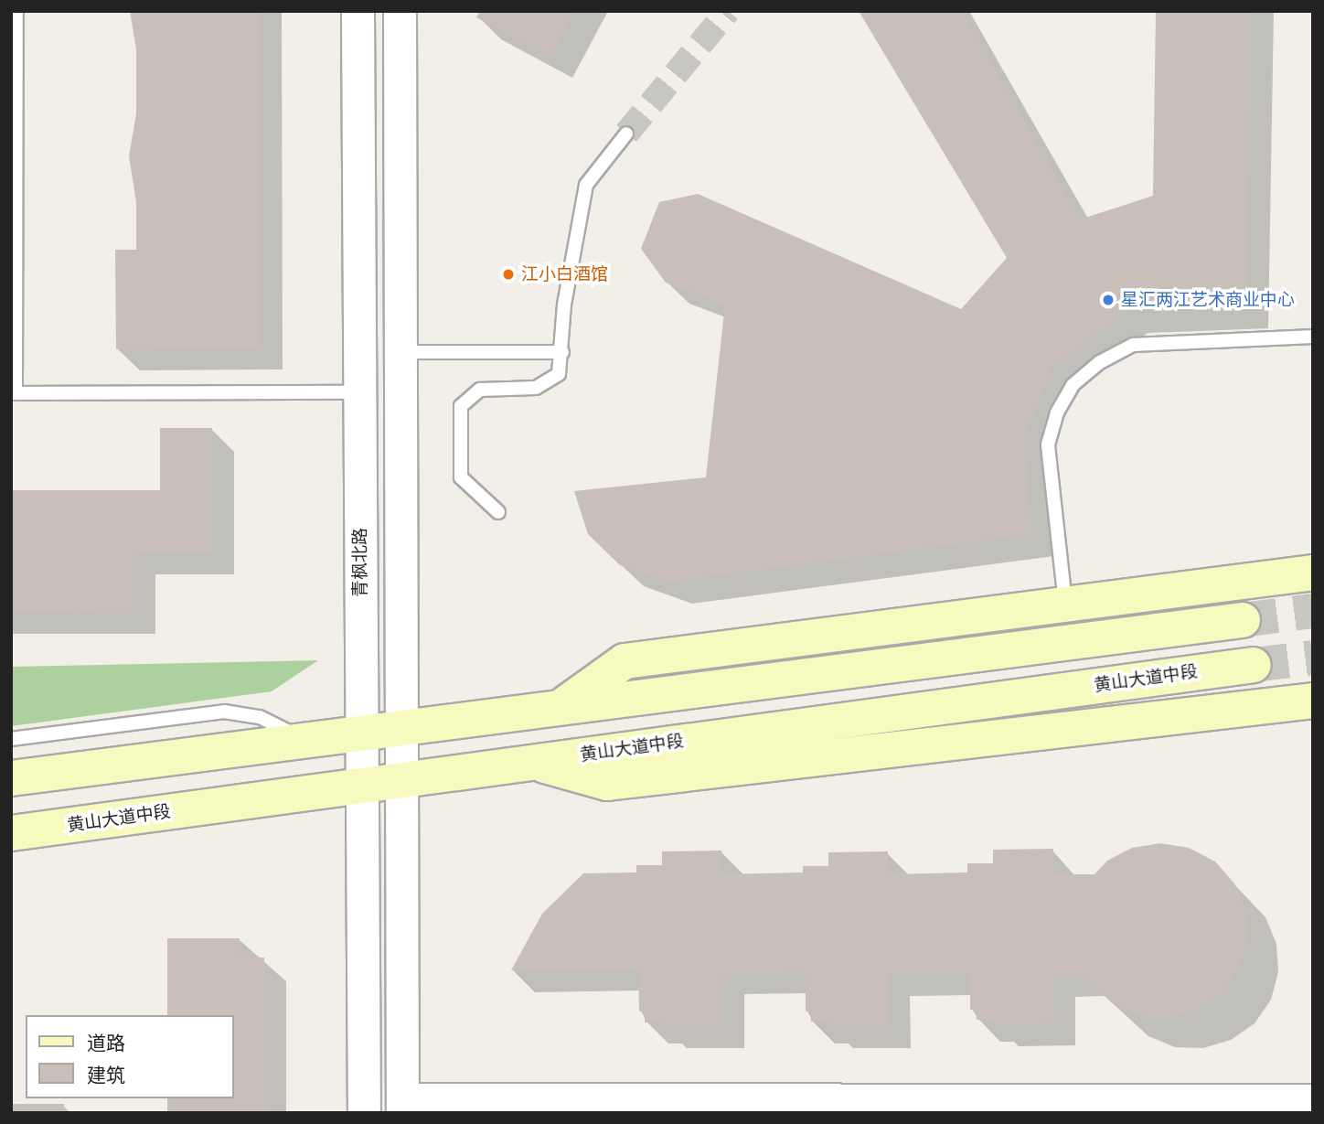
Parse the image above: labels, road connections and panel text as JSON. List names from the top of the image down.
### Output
{
  "streets": {
    "main road": ["黄山大道中段"],
    "street": ["青枫北路"]
  },
  "crossings": [
    ["青枫北路", "黄山大道中段"]
  ],
  "places": ["江小白酒馆", "星汇两江艺术商业中心"],
  "legend": ["道路", "建筑"]
}
